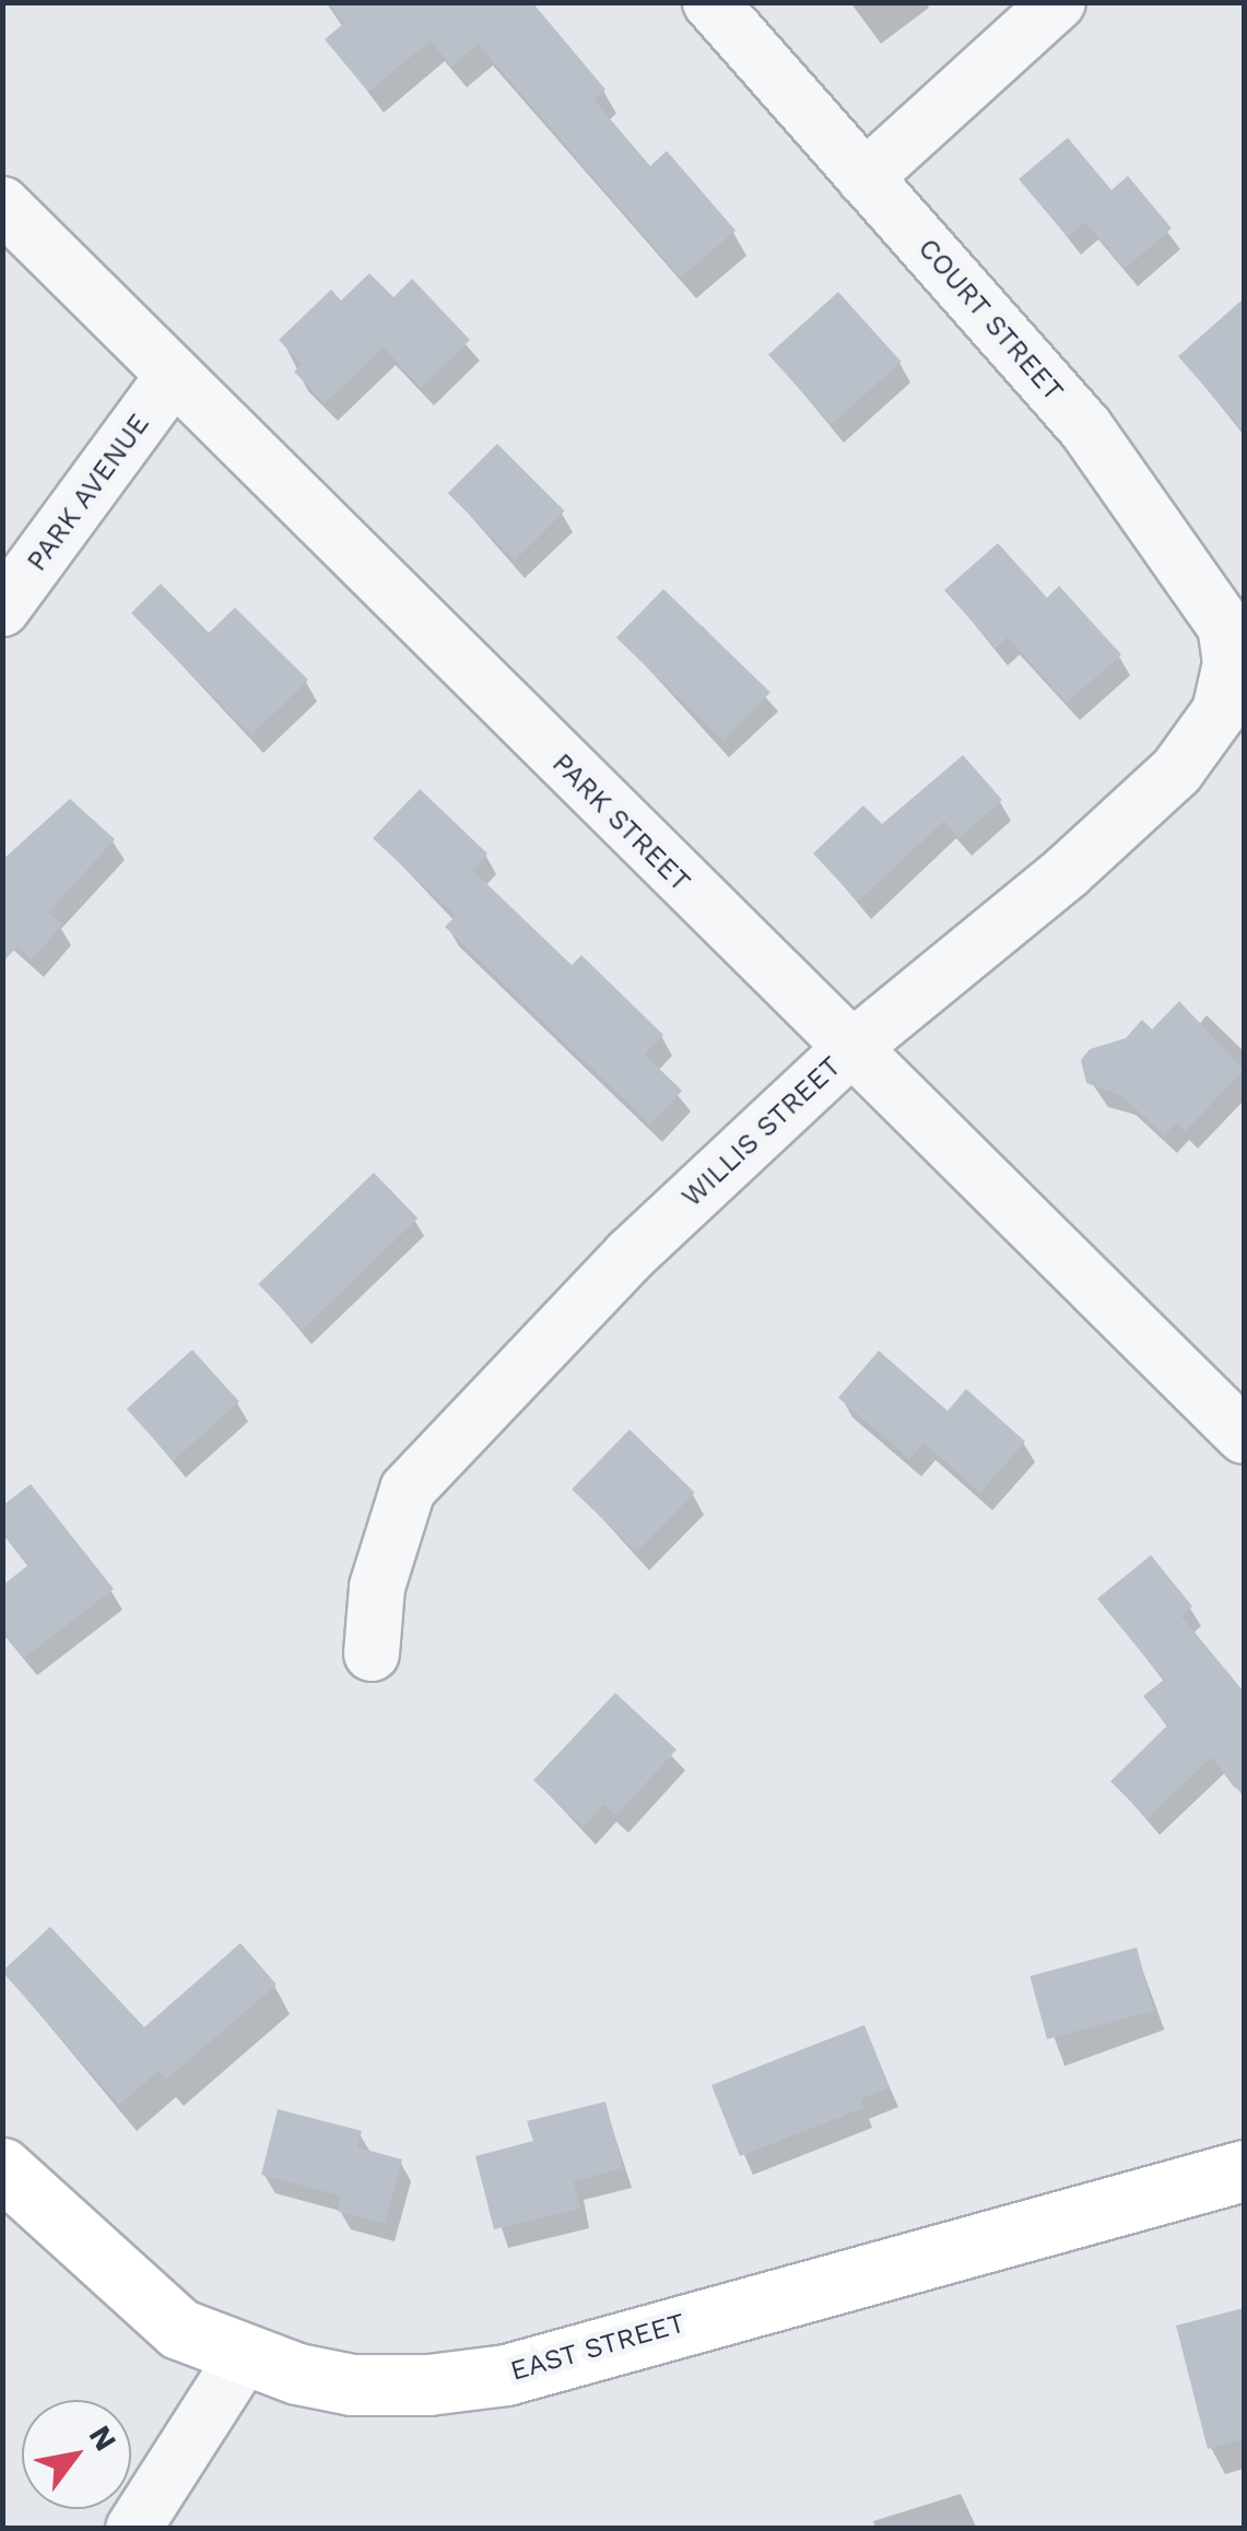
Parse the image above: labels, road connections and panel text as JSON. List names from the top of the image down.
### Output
{
  "streets": {
    "main road": ["EAST STREET"],
    "street": [
      "COURT STREET",
      "PARK AVENUE",
      "PARK STREET",
      "WILLIS STREET"
    ]
  },
  "crossings": [
    ["COURT STREET", "WILLIS STREET"],
    ["PARK AVENUE", "PARK STREET"],
    ["PARK STREET", "WILLIS STREET"]
  ],
  "north": "top right"
}
